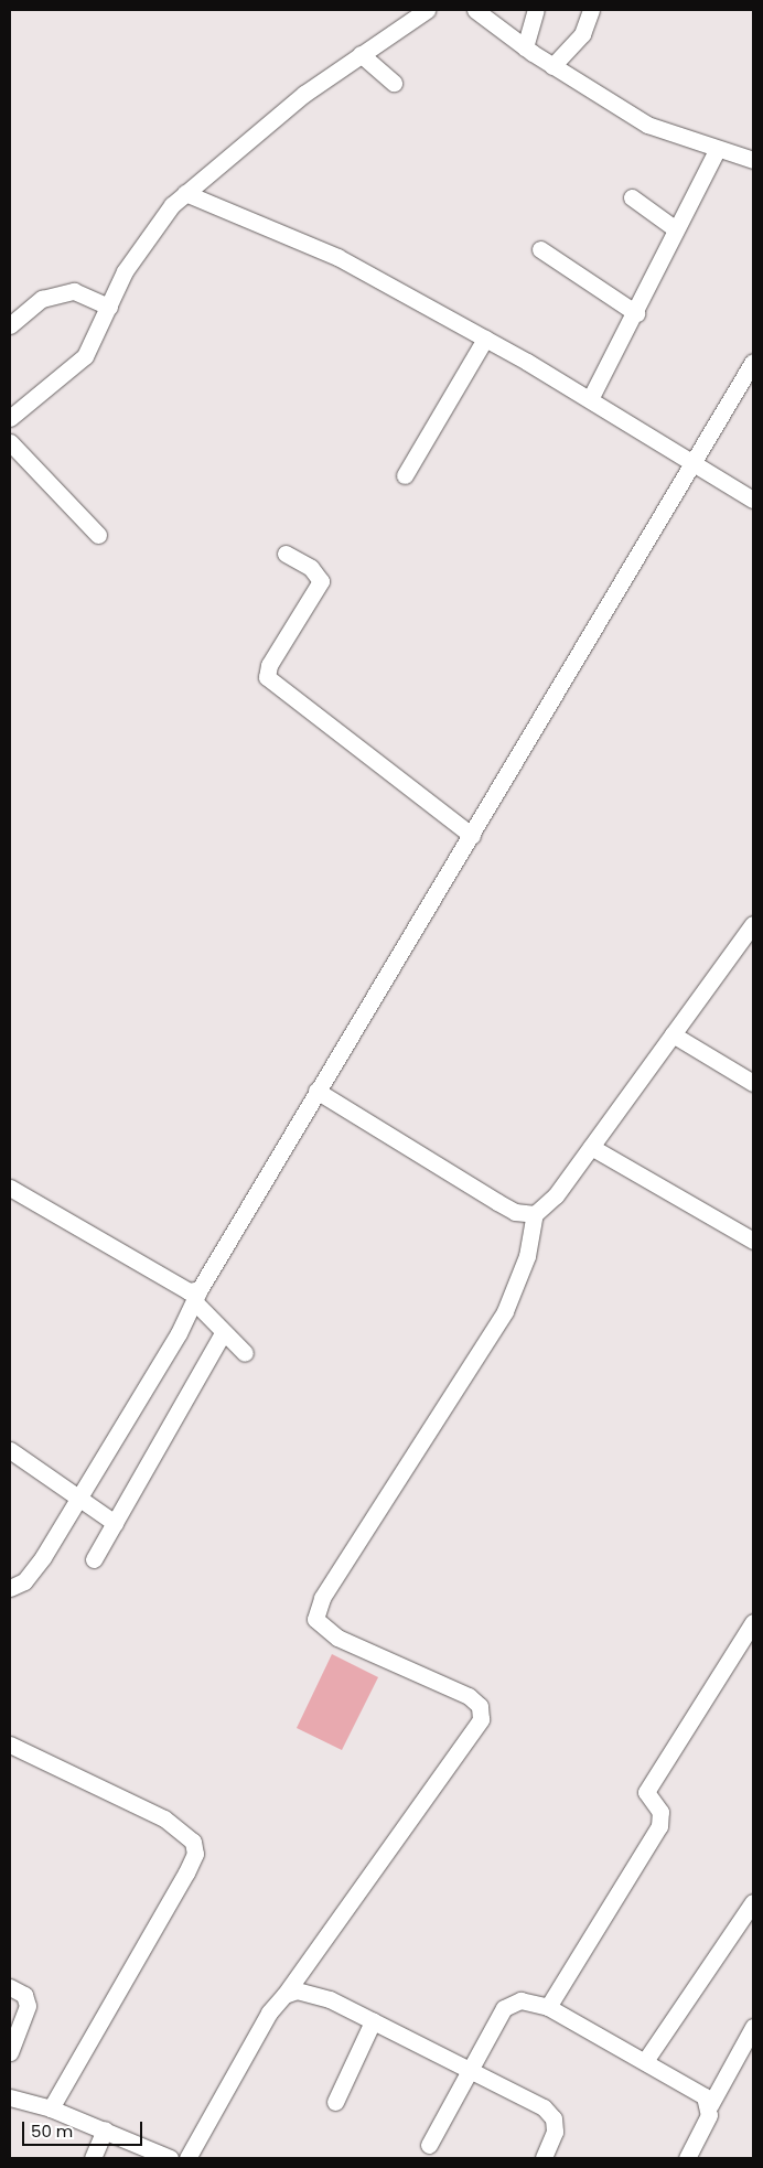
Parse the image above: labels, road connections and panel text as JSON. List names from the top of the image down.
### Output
{
  "scale_bar": "50 m"
}
